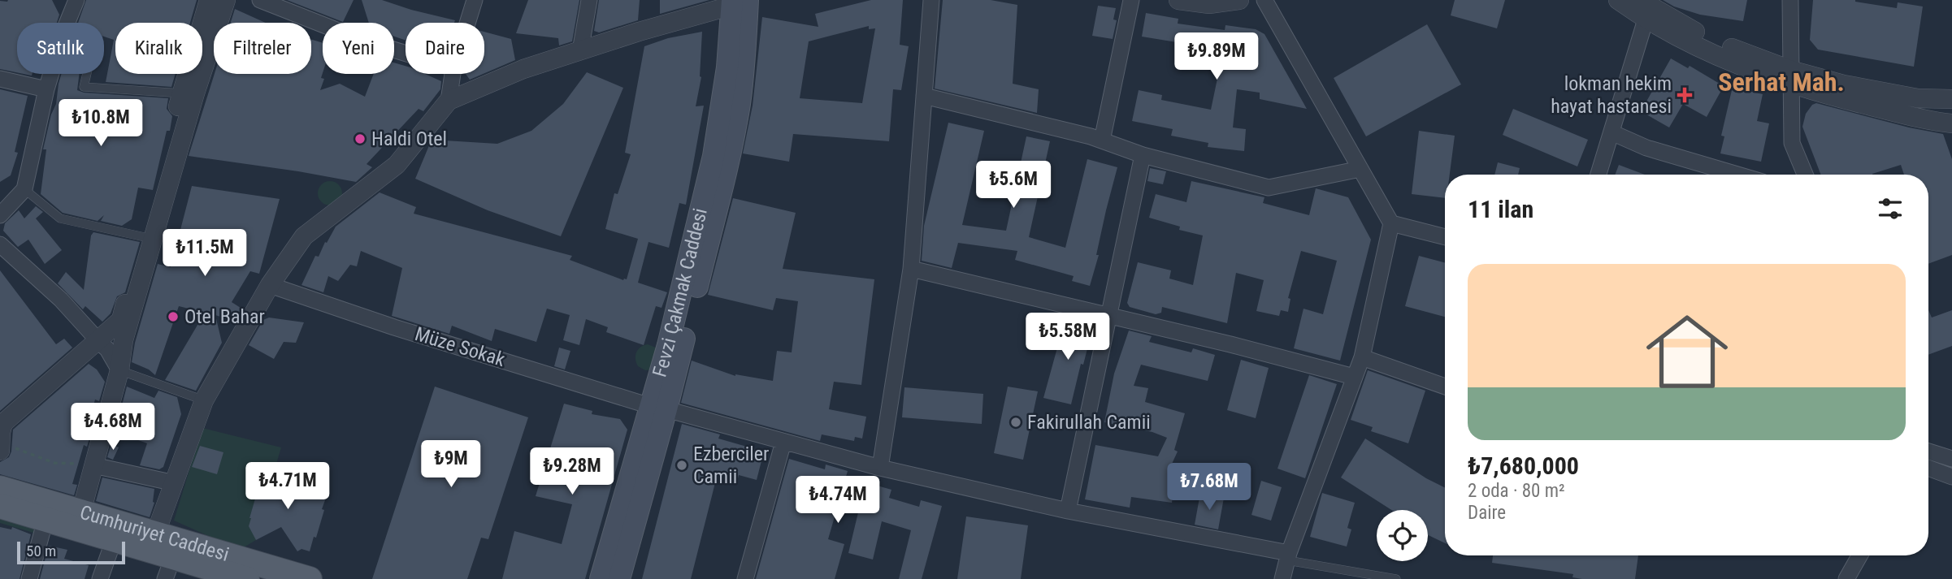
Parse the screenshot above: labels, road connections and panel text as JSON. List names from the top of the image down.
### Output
{
  "streets": {
    "main road": ["Fevzi Çakmak Caddesi", "Cumhuriyet Caddesi"],
    "street": ["Müze Sokak"]
  },
  "crossings": [
    ["Fevzi Çakmak Caddesi", "Müze Sokak"]
  ],
  "districts": ["Serhat Mah."],
  "places": {
    "health": ["lokman hekim hayat hastanesi"],
    "other": [
      "Haldi Otel",
      "Otel Bahar",
      "Fakirullah Camii",
      "Ezberciler Camii"
    ]
  },
  "scale_bar": "50 m",
  "page": {
    "chip": [
      "Satılık",
      "Kiralık",
      "Filtreler",
      "Yeni",
      "Daire"
    ],
    "price": [
      "₺9.89M",
      "₺10.8M",
      "₺5.6M",
      "₺11.5M",
      "₺5.58M",
      "₺4.68M",
      "₺9M",
      "₺9.28M",
      "₺4.71M",
      "₺7.68M",
      "₺4.74M"
    ],
    "heading": "11 ilan",
    "list": [
      {
        "name": "₺7,680,000",
        "note": "2 oda · 80 m² · Daire"
      }
    ],
    "scale": "50 m"
  }
}
